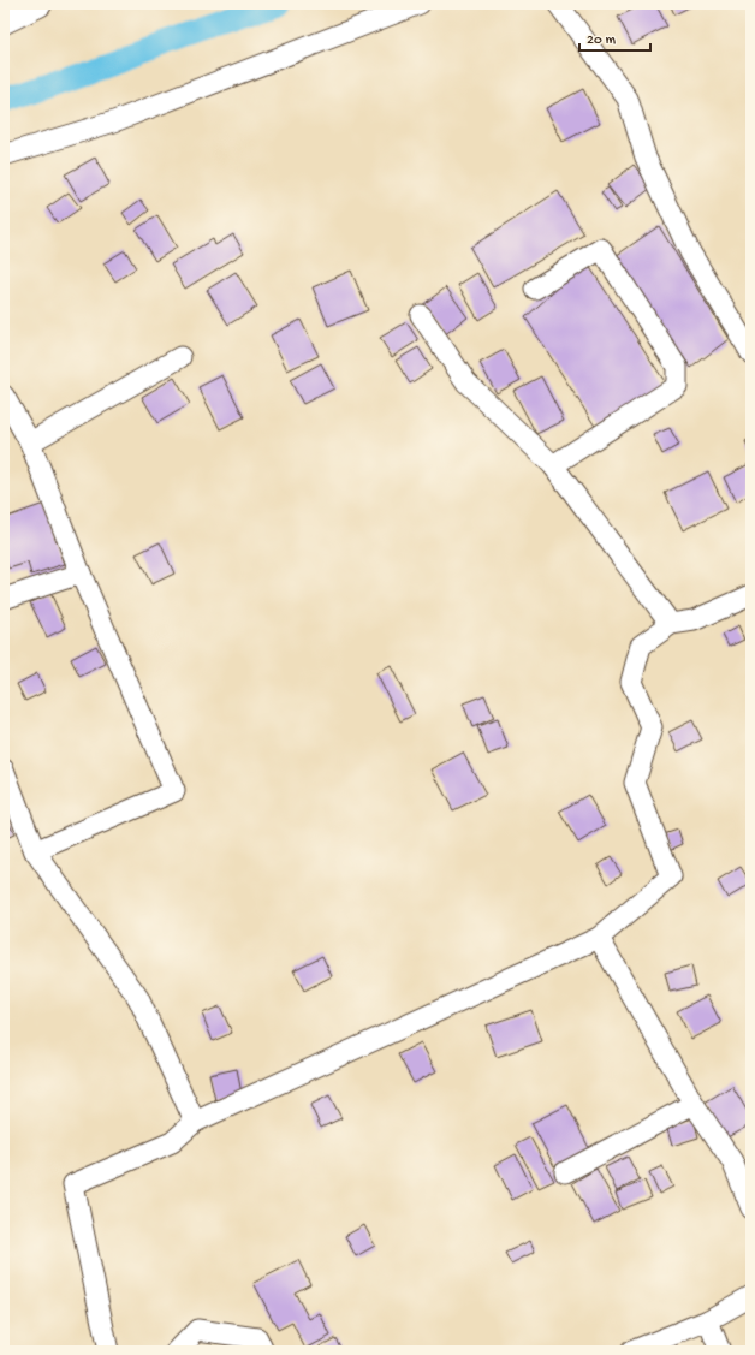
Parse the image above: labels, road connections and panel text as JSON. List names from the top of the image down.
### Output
{
  "scale_bar": "20 m"
}
